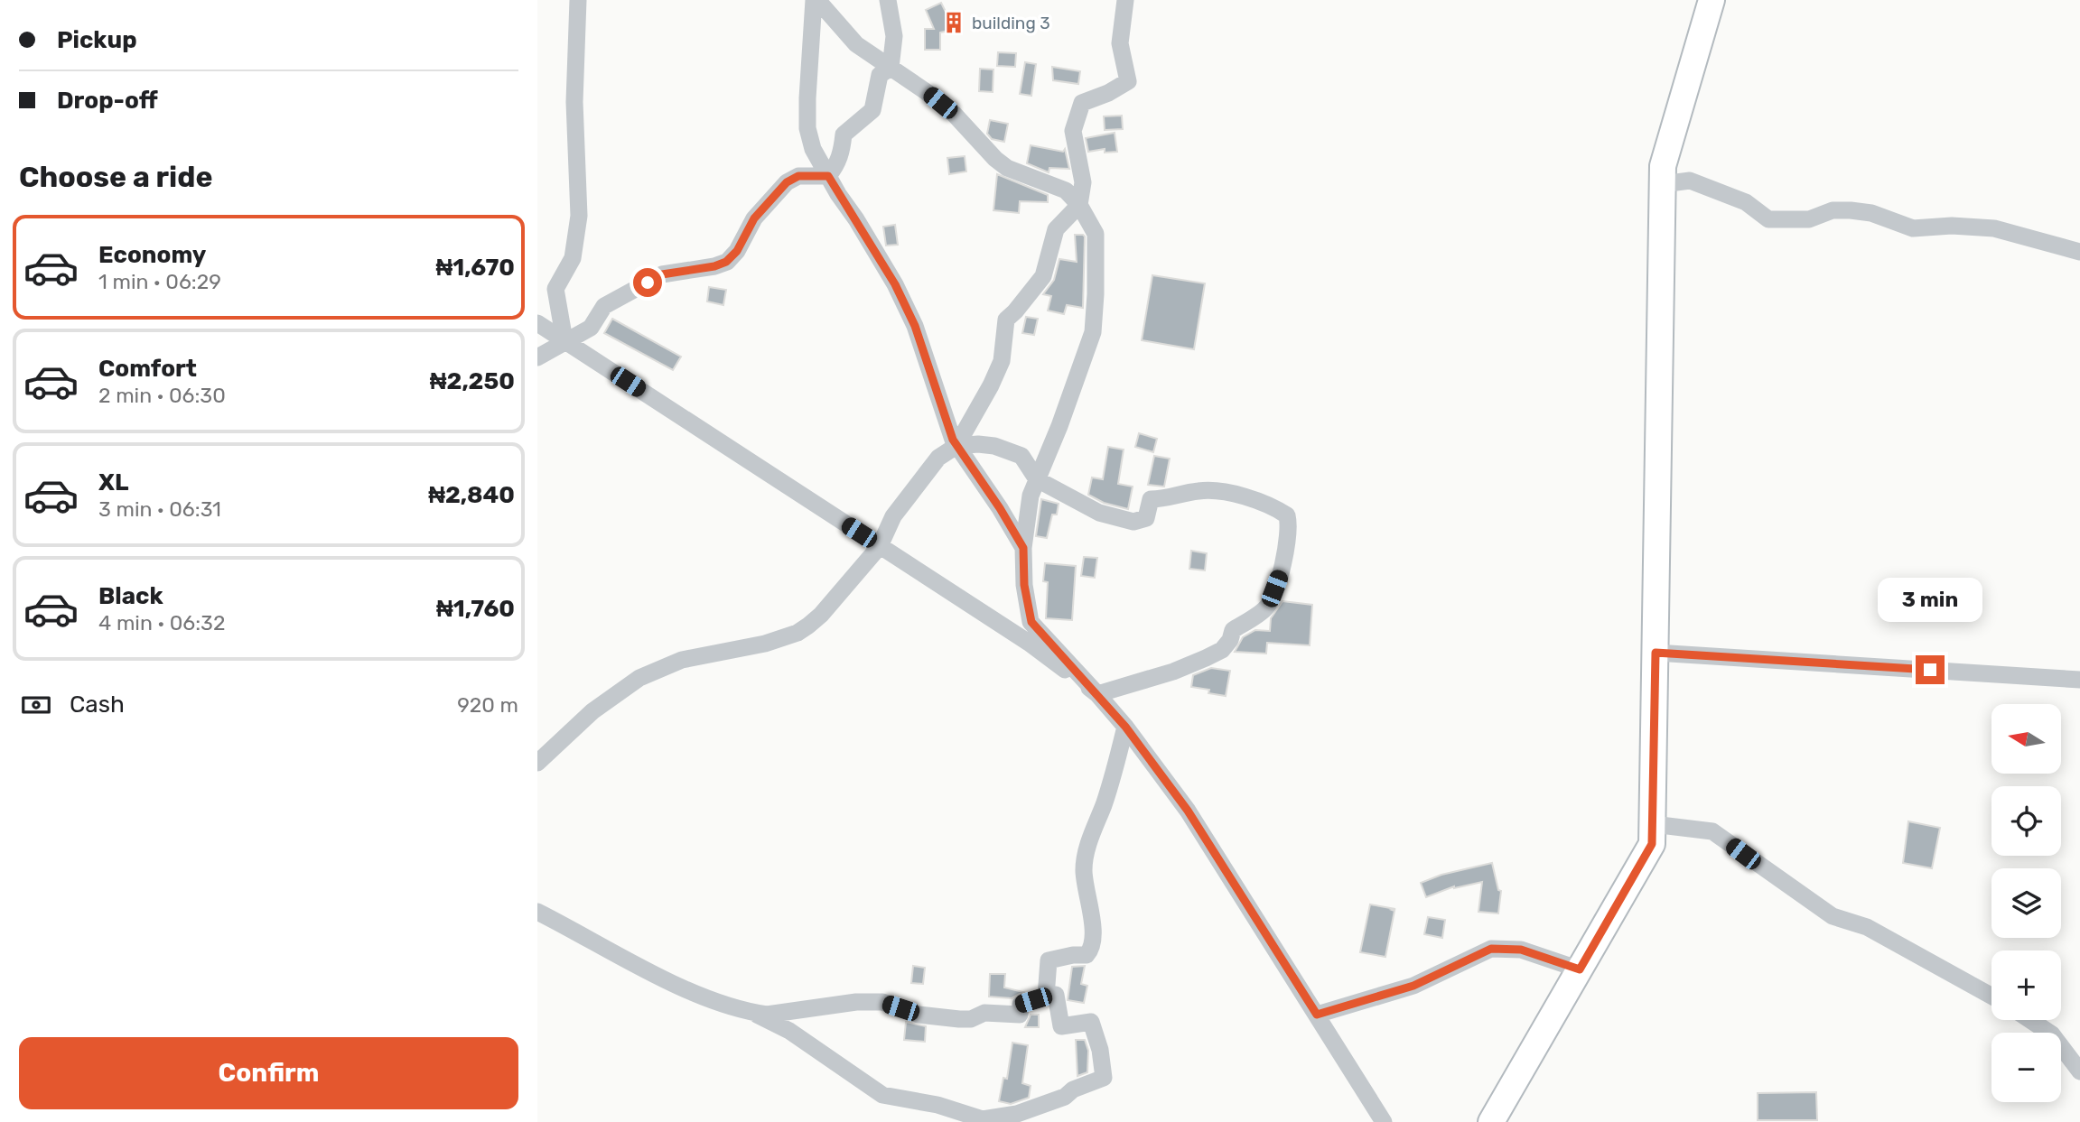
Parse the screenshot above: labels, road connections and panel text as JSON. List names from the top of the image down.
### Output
{
  "places": {
    "building": ["building 3"]
  },
  "north": "left",
  "page": {
    "banner": ["Pickup", "Drop-off"],
    "heading": "Choose a ride",
    "list": [
      {
        "name": "Economy",
        "note": "1 min · 06:29",
        "value": "₦1,670"
      },
      {
        "name": "Comfort",
        "note": "2 min · 06:30",
        "value": "₦2,250"
      },
      {
        "name": "XL",
        "note": "3 min · 06:31",
        "value": "₦2,840"
      },
      {
        "name": "Black",
        "note": "4 min · 06:32",
        "value": "₦1,760"
      }
    ],
    "bubble": "3 min",
    "pay": ["Cash", "920 m"],
    "map_buttons": ["+", "−"],
    "buttons": "Confirm"
  }
}
